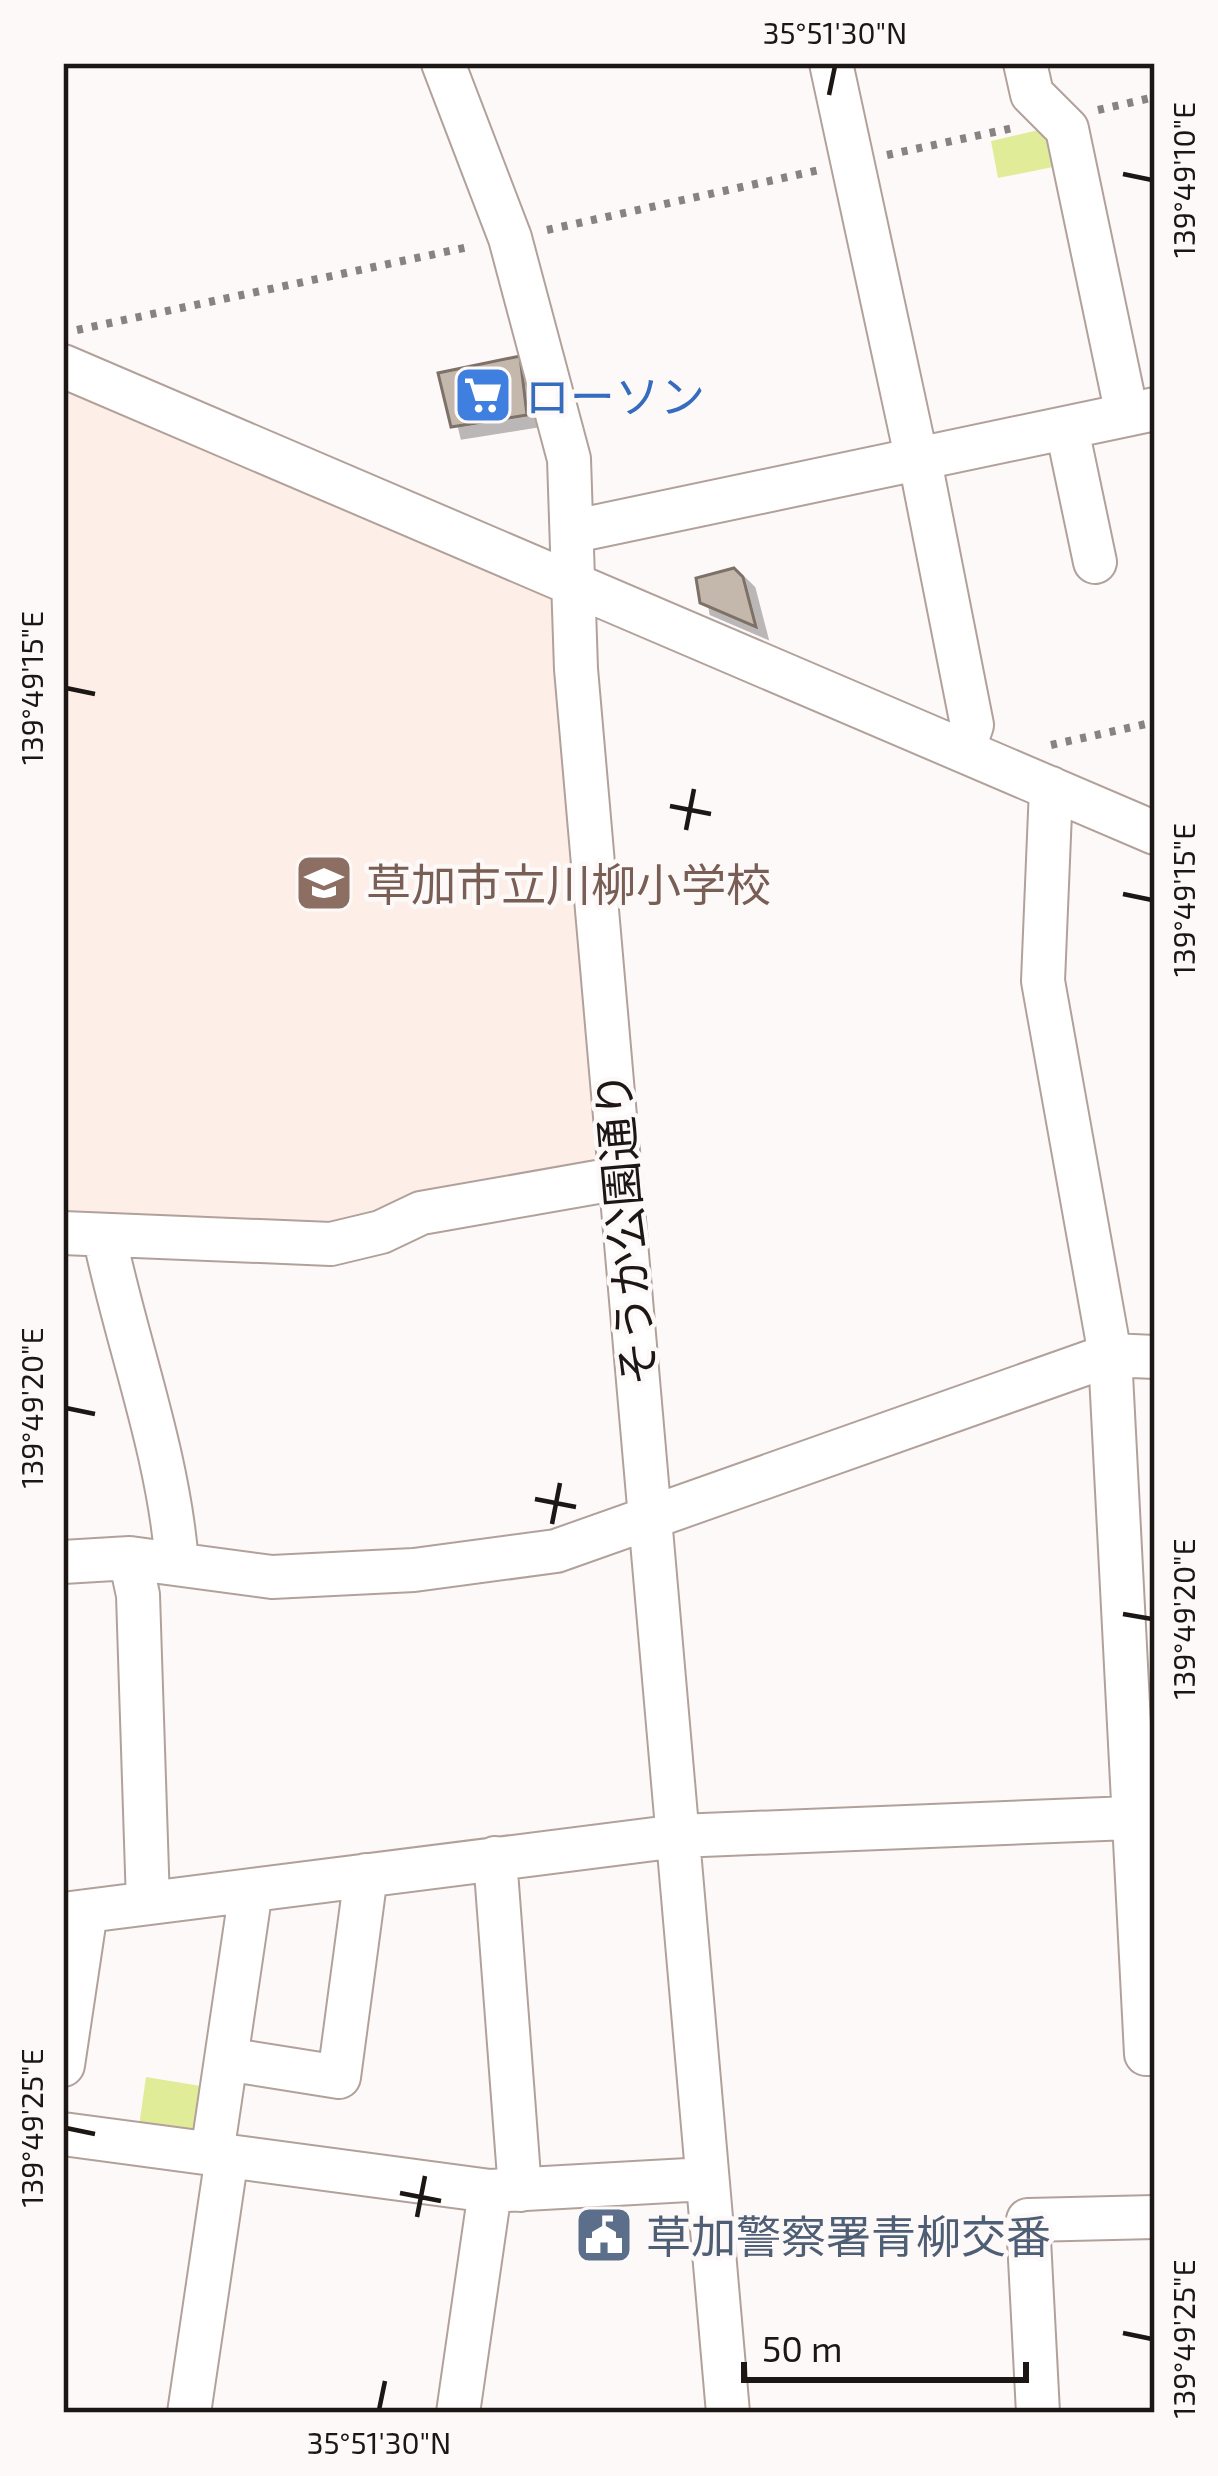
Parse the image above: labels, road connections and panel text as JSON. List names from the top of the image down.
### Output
{
  "streets": {
    "street": ["そうか公園通り"]
  },
  "places": {
    "supermarket": ["ローソン"],
    "school or university": ["草加市立川柳小学校"],
    "public building": ["草加警察署青柳交番"]
  },
  "scale_bar": "50 m",
  "coordinates": [
    "35°51'30\"N",
    "139°49'10\"E",
    "139°49'15\"E",
    "139°49'20\"E",
    "139°49'25\"E"
  ]
}
